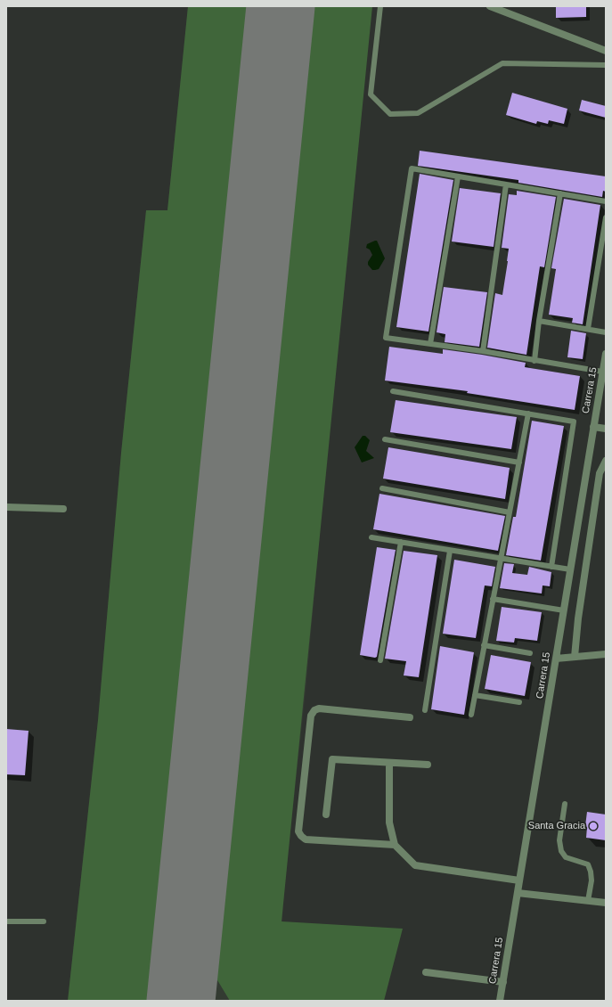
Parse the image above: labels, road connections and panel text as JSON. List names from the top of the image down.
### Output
{
  "streets": {
    "street": ["Carrera 15"]
  },
  "places": ["Santa Gracia"]
}
